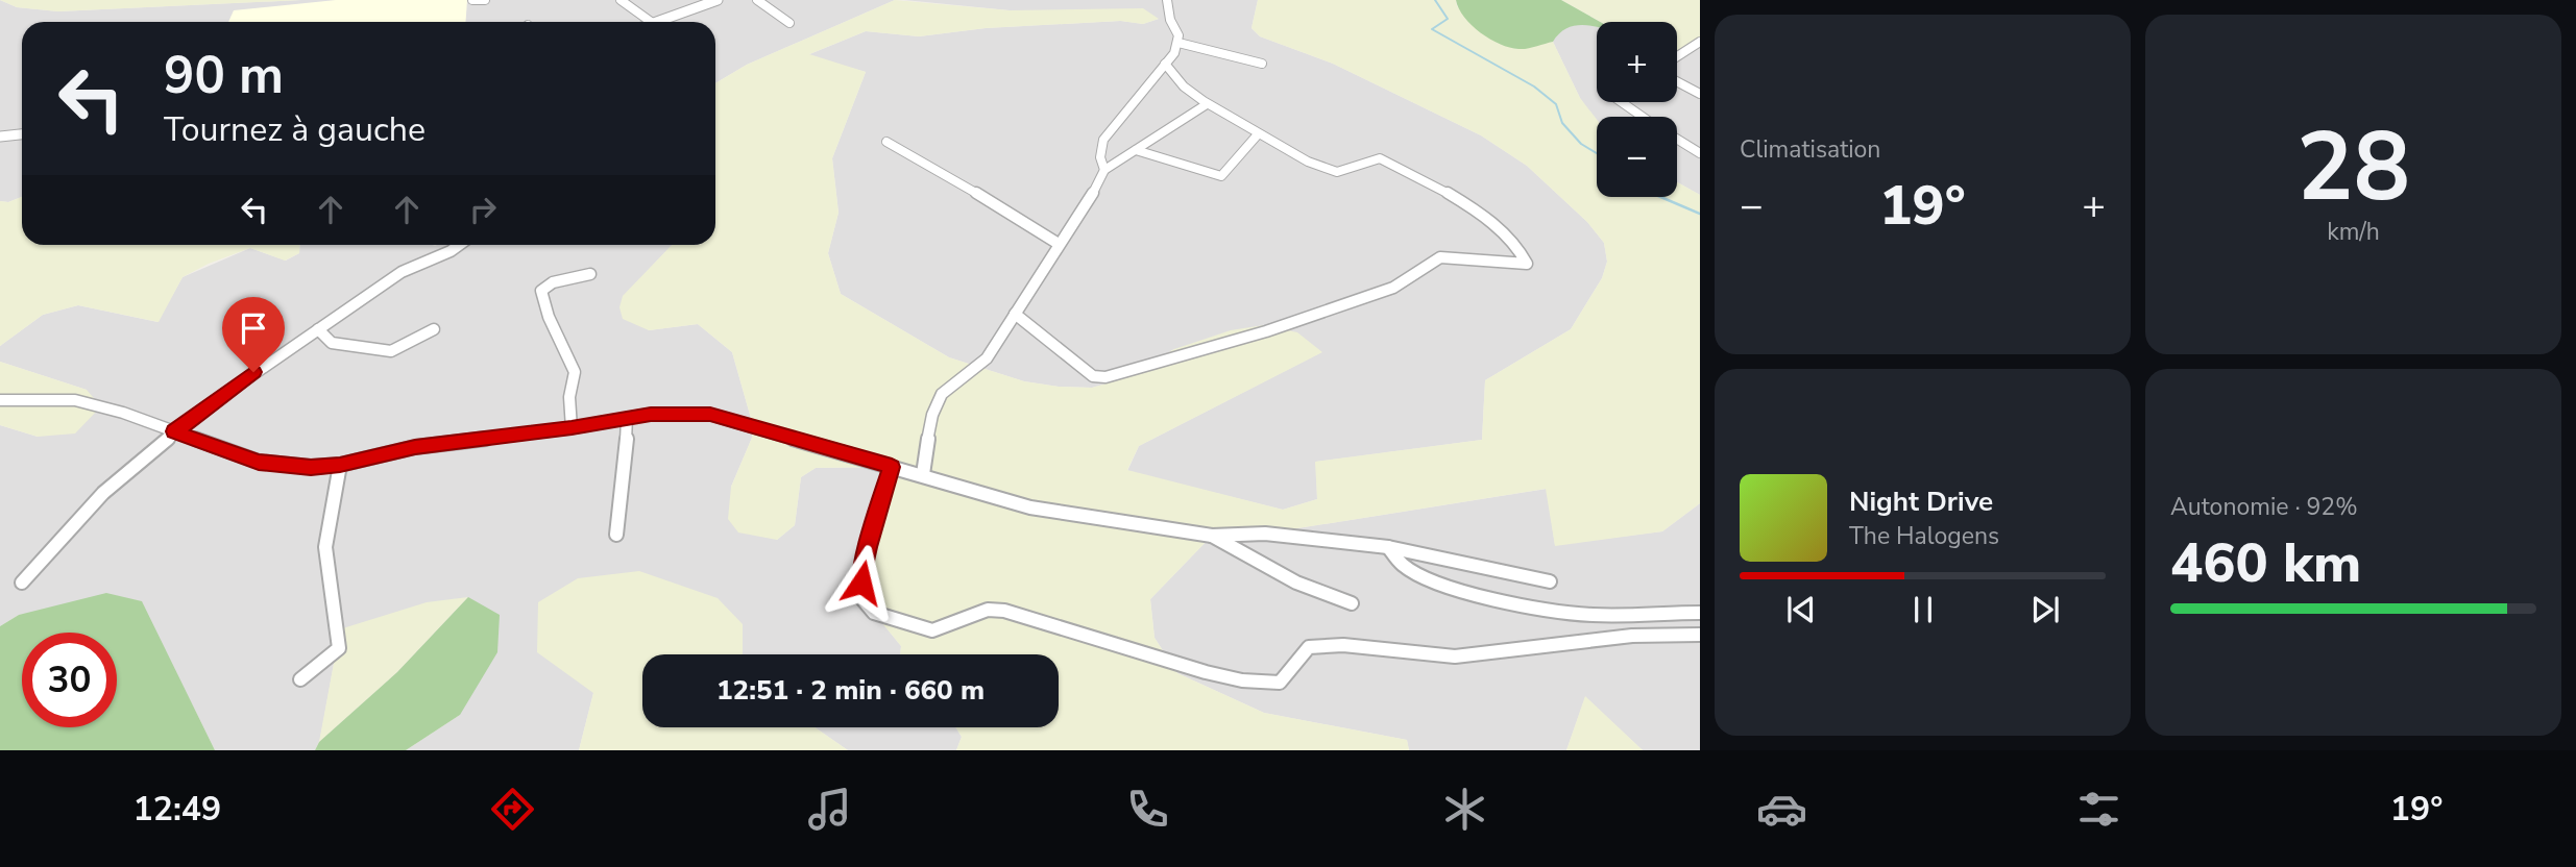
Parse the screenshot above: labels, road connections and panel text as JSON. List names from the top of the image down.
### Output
{
  "page": {
    "tile": [
      "Climatisation",
      ["28", "km/h"],
      ["Autonomie · 92%", "460 km"]
    ],
    "map_buttons": ["+", "−"],
    "turn": ["90 m", "Tournez à gauche"],
    "heat": ["−", "19°", "+"],
    "song": ["Night Drive", "The Halogens"],
    "limit": "30",
    "trip": "12:51 · 2 min · 660 m",
    "tabs": ["12:49", "19°"]
  }
}
